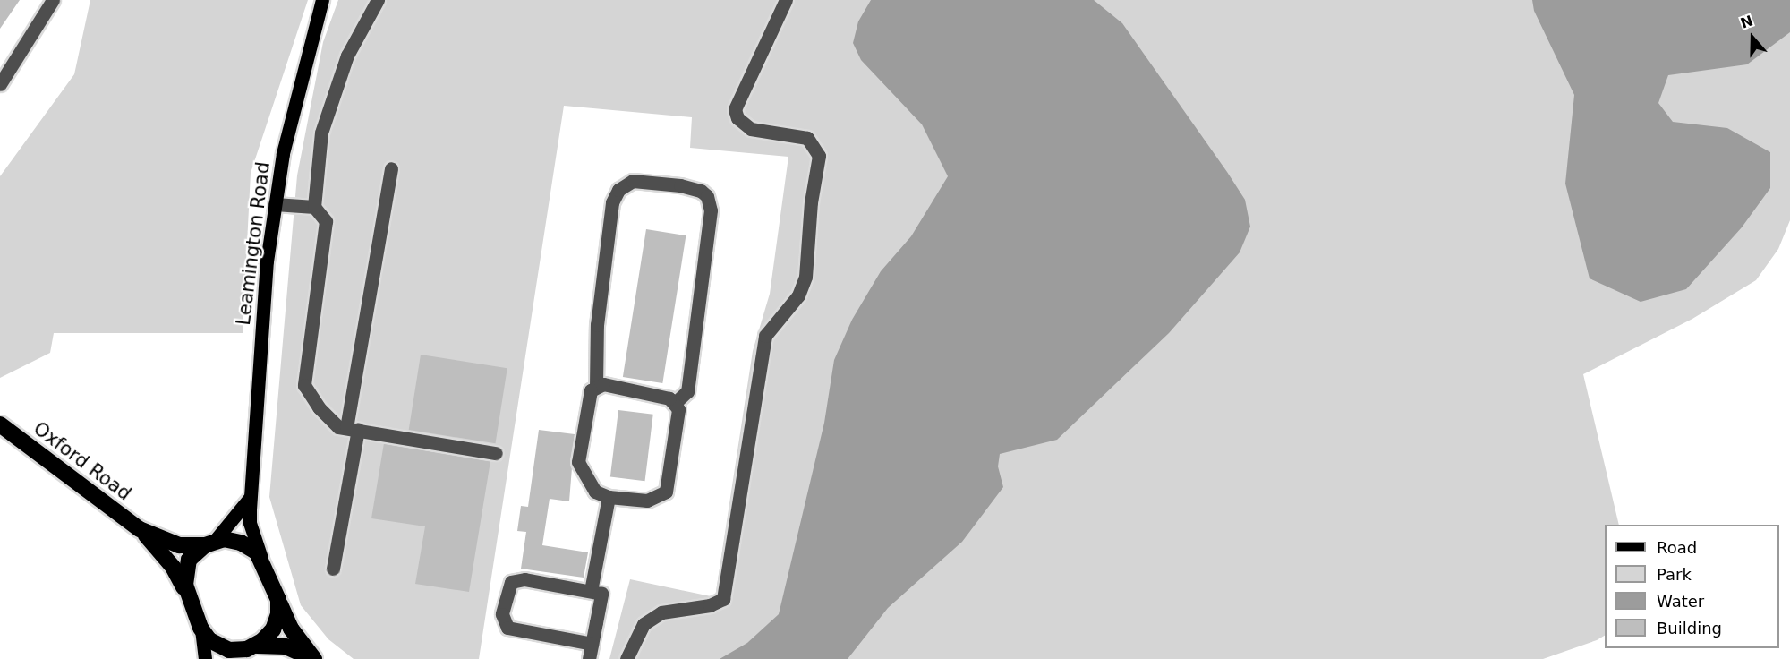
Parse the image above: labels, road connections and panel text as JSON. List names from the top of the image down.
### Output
{
  "streets": {
    "highway": ["Oxford Road"],
    "main road": ["Leamington Road"]
  },
  "crossings": [
    ["Leamington Road", "Oxford Road"]
  ],
  "legend": [
    "Road",
    "Park",
    "Water",
    "Building"
  ],
  "north": "top"
}
